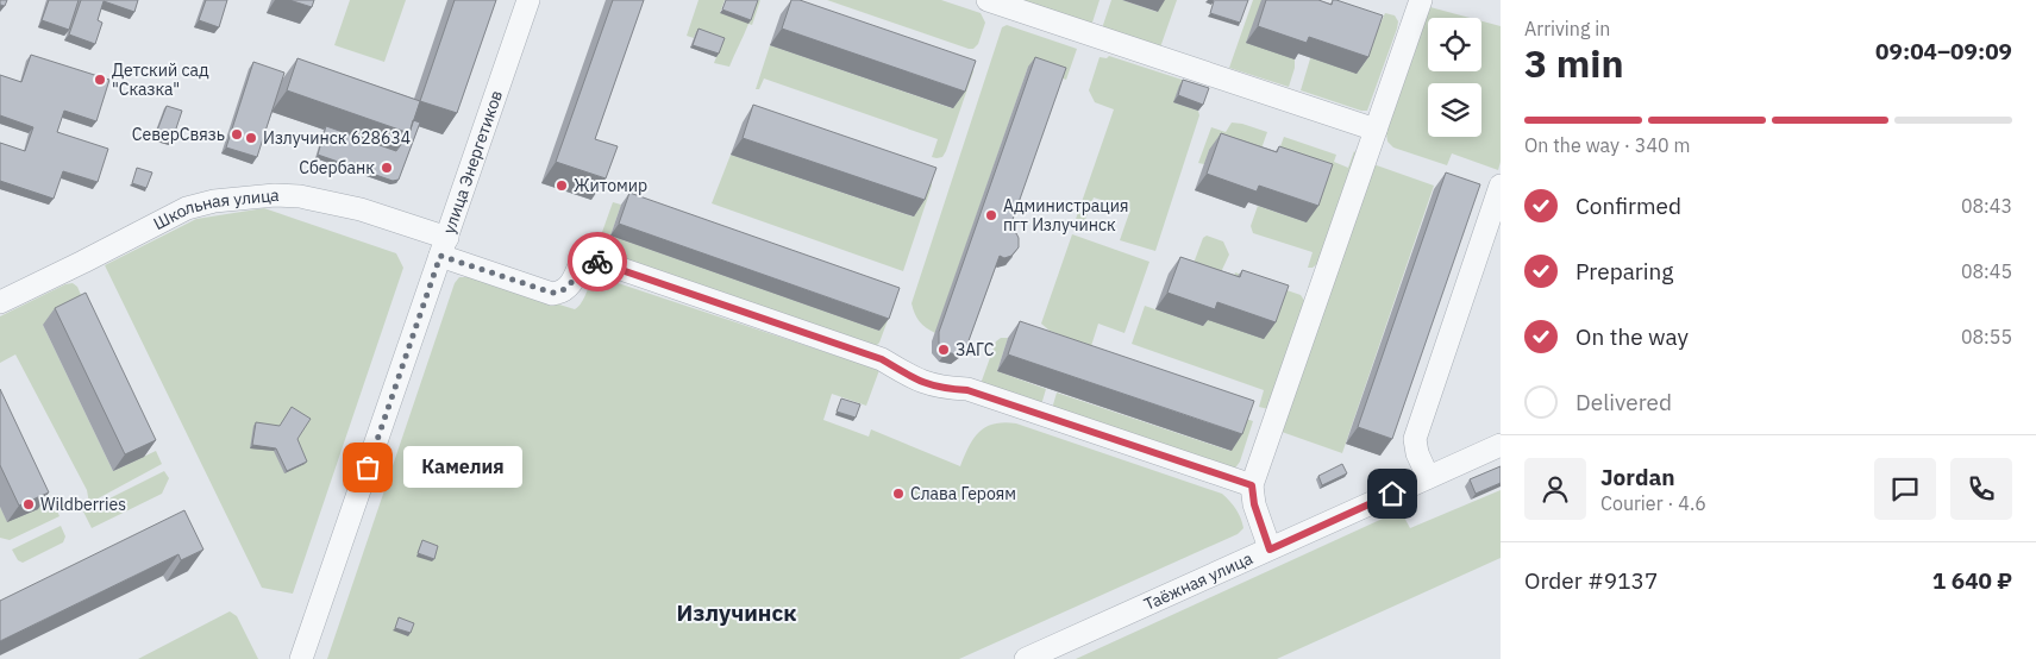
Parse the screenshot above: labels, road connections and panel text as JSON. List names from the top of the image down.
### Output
{
  "streets": {
    "street": ["улица Энергетиков", "Школьная улица", "Таёжная улица"]
  },
  "crossings": [
    ["улица Энергетиков", "Школьная улица"]
  ],
  "districts": ["Излучинск"],
  "places": [
    "Детский сад \"Сказка\"",
    "СеверСвязь",
    "Излучинск 628634",
    "Сбербанк",
    "Житомир",
    "Администрация пгт Излучинск",
    "ЗАГС",
    "Камелия",
    "Слава Героям",
    "Wildberries"
  ],
  "page": {
    "heading": ["3 min", "Arriving in", "09:04–09:09"],
    "panel": [
      "Jordan",
      "Courier · 4.6",
      "Order #9137",
      "1 640 ₽"
    ],
    "bar": "On the way · 340 m",
    "list": [
      ["Confirmed", "08:43"],
      ["Preparing", "08:45"],
      ["On the way", "08:55"],
      "Delivered"
    ],
    "bubble": "Камелия"
  }
}
